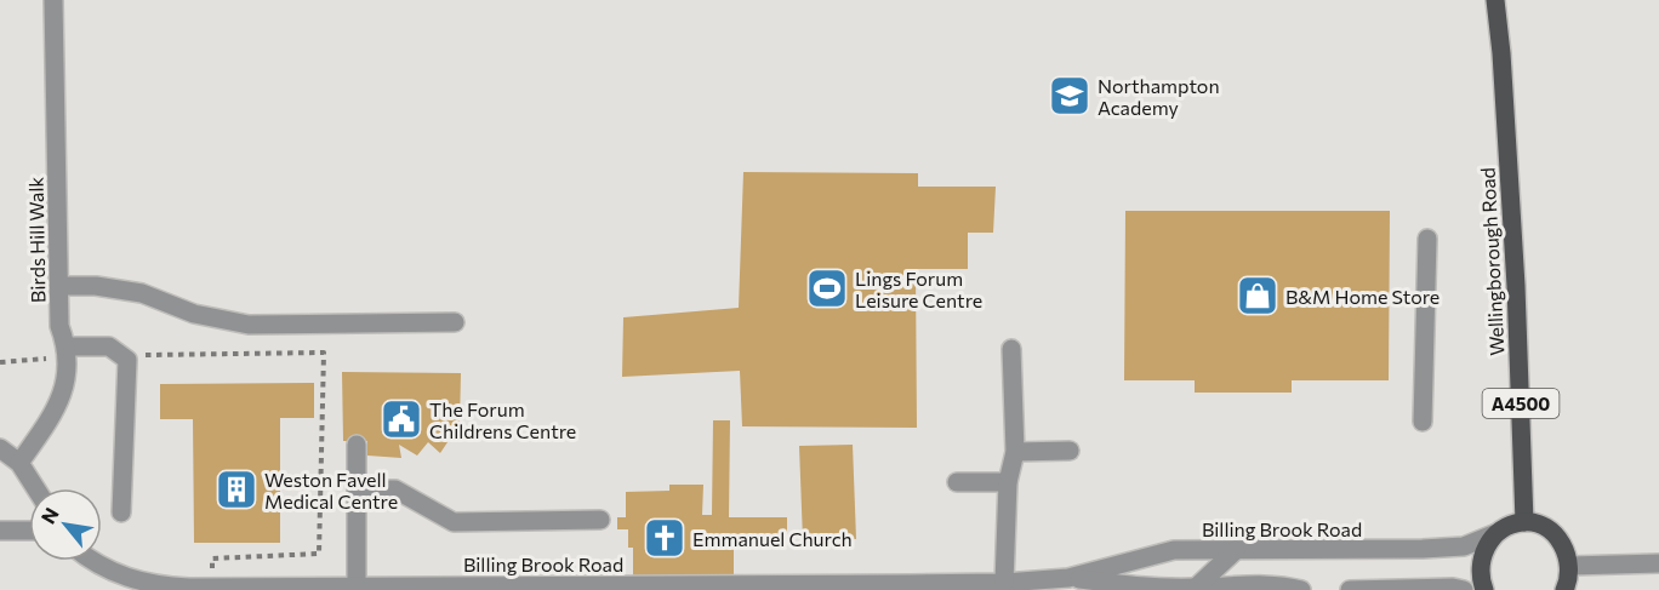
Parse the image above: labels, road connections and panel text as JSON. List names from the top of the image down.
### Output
{
  "streets": {
    "main road": ["Wellingborough Road", "A4500"],
    "street": ["Birds Hill Walk", "Billing Brook Road"]
  },
  "places": {
    "school or university": ["Northampton Academy"],
    "sports": ["Lings Forum Leisure Centre"],
    "shop": ["B&M Home Store"],
    "public building": ["The Forum Childrens Centre"],
    "building": ["Weston Favell Medical Centre"],
    "church": ["Emmanuel Church"]
  },
  "north": "top left"
}
